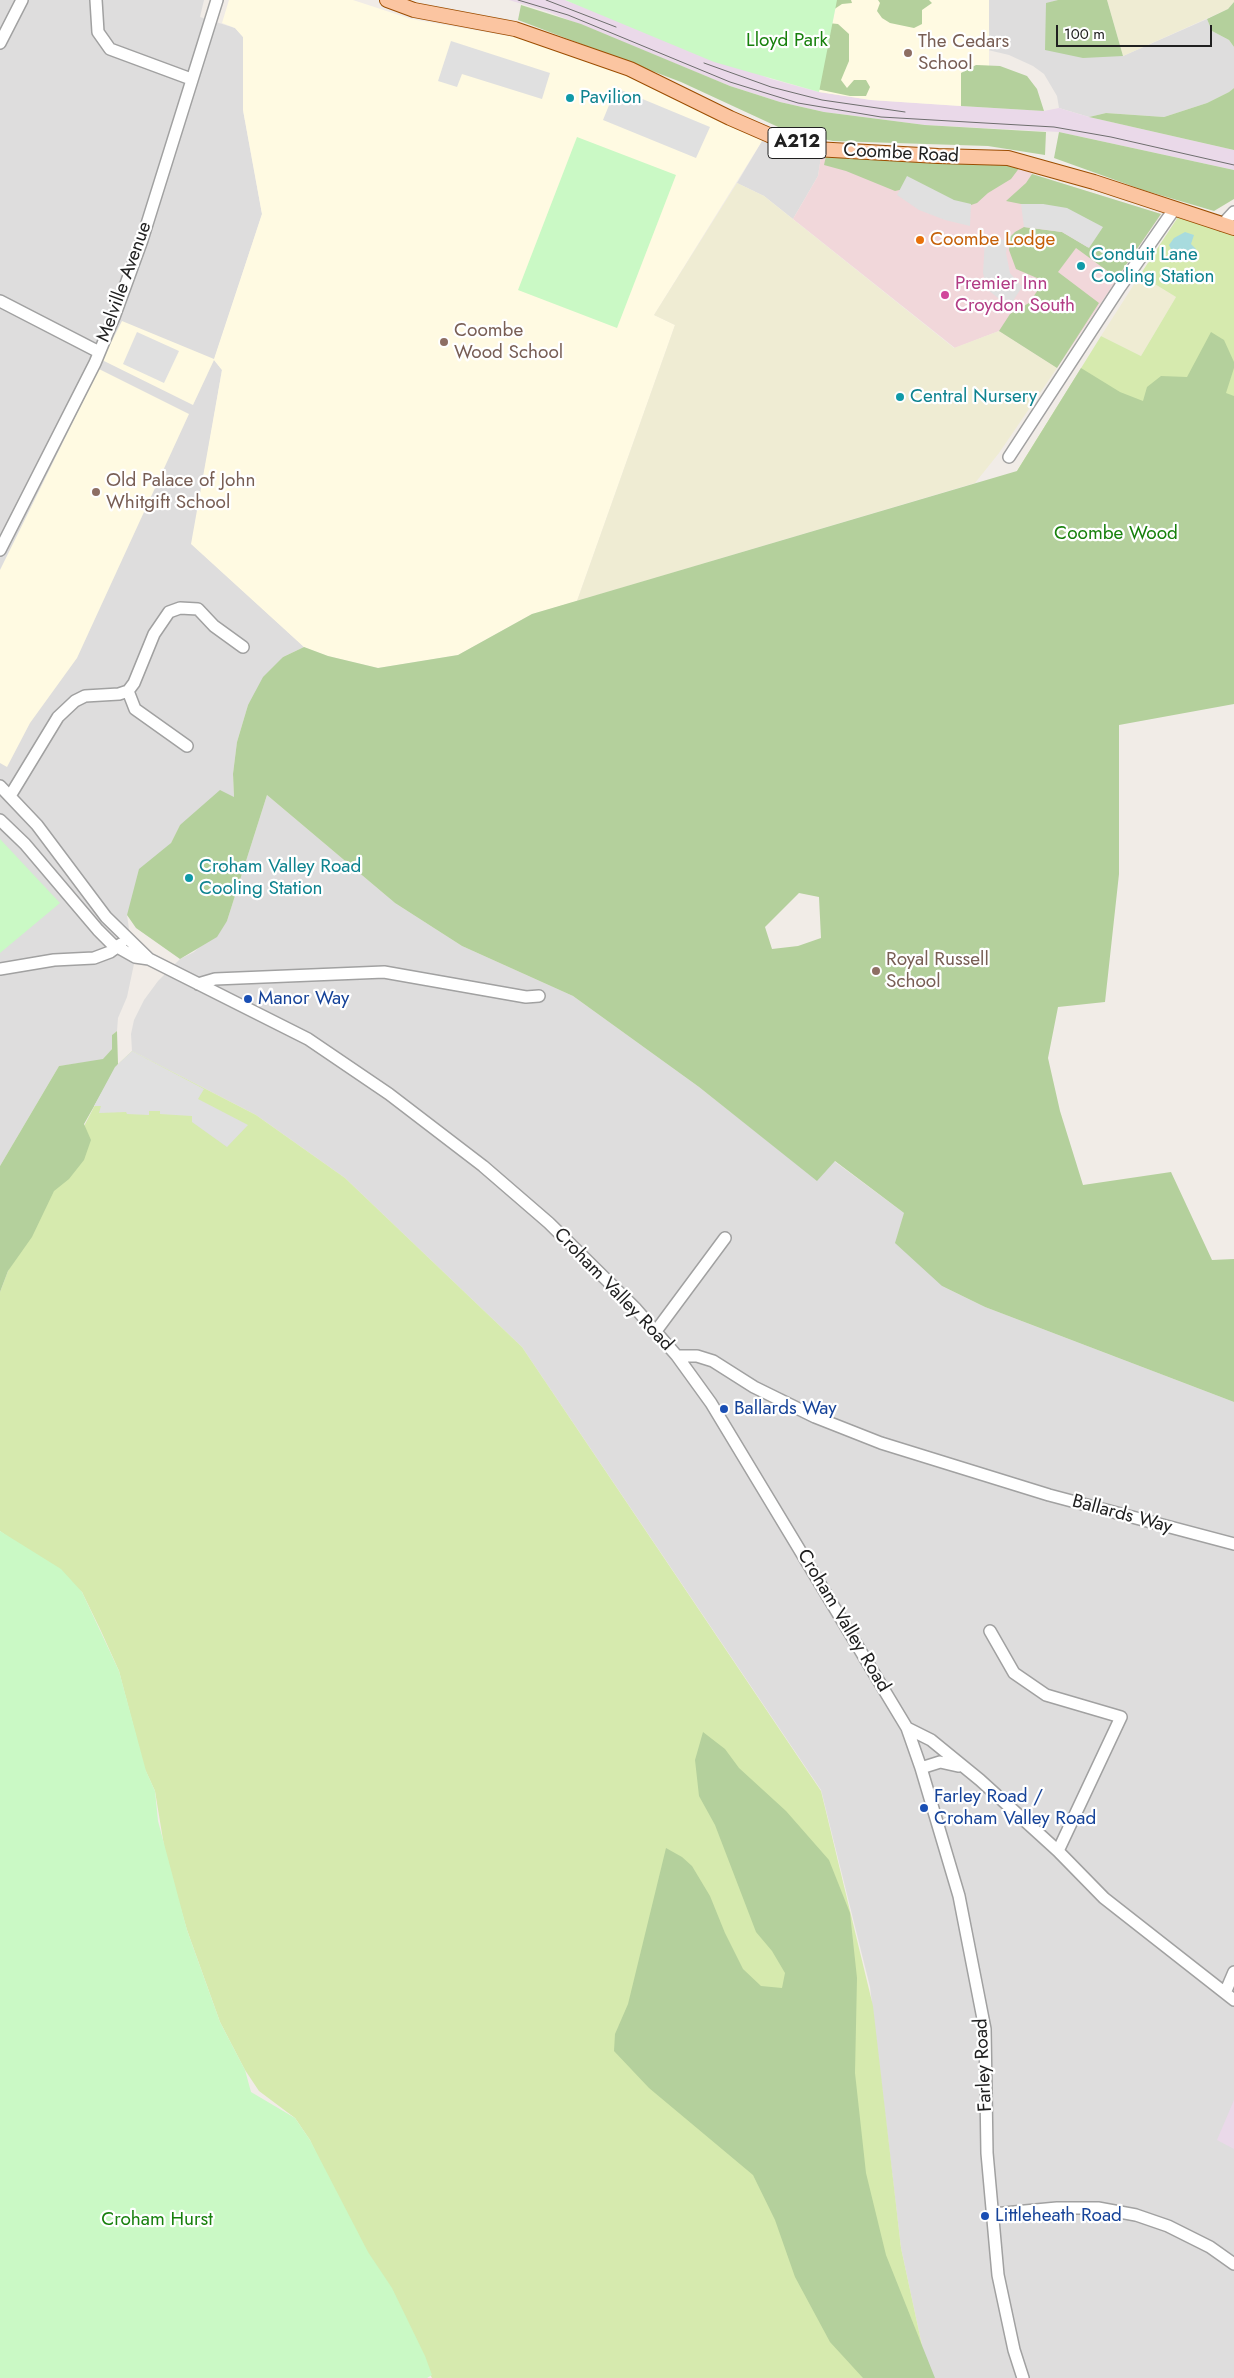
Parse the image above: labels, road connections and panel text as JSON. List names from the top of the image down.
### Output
{
  "streets": {
    "main road": ["A212", "Coombe Road"],
    "street": [
      "Melville Avenue",
      "Croham Valley Road",
      "Ballards Way",
      "Farley Road"
    ]
  },
  "crossings": [
    ["Croham Valley Road", "Ballards Way"],
    ["Croham Valley Road", "Farley Road"]
  ],
  "parks": ["Lloyd Park", "Coombe Wood", "Croham Hurst"],
  "places": [
    "The Cedars School",
    "Pavilion",
    "Coombe Lodge",
    "Conduit Lane Cooling Station",
    "Premier Inn Croydon South",
    "Coombe Wood School",
    "Central Nursery",
    "Old Palace of John Whitgift School",
    "Croham Valley Road Cooling Station",
    "Royal Russell School",
    "Manor Way",
    "Ballards Way",
    "Farley Road / Croham Valley Road",
    "Littleheath Road"
  ],
  "scale_bar": "100 m"
}
